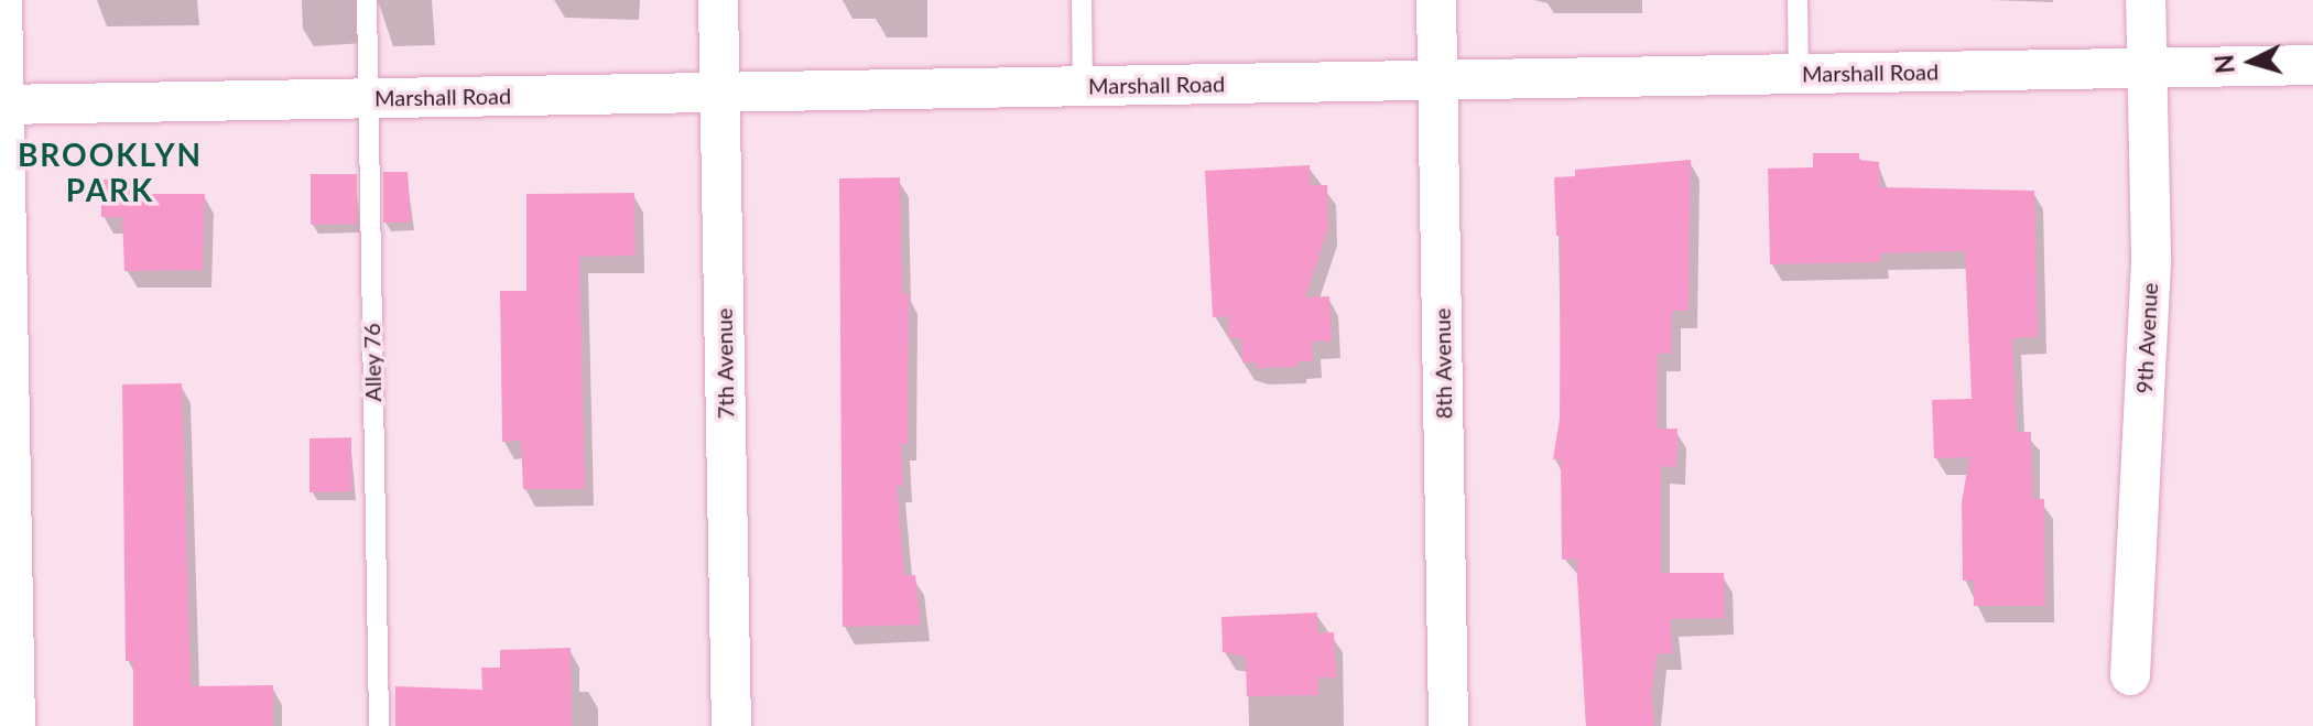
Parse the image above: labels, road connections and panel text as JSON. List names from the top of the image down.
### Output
{
  "streets": {
    "street": [
      "Marshall Road",
      "9th Avenue",
      "7th Avenue",
      "8th Avenue"
    ],
    "lane": ["Alley 76"]
  },
  "crossings": [
    ["Marshall Road", "9th Avenue"],
    ["Marshall Road", "Alley 76"],
    ["Marshall Road", "7th Avenue"],
    ["Marshall Road", "8th Avenue"]
  ],
  "districts": ["BROOKLYN PARK"],
  "north": "left"
}
